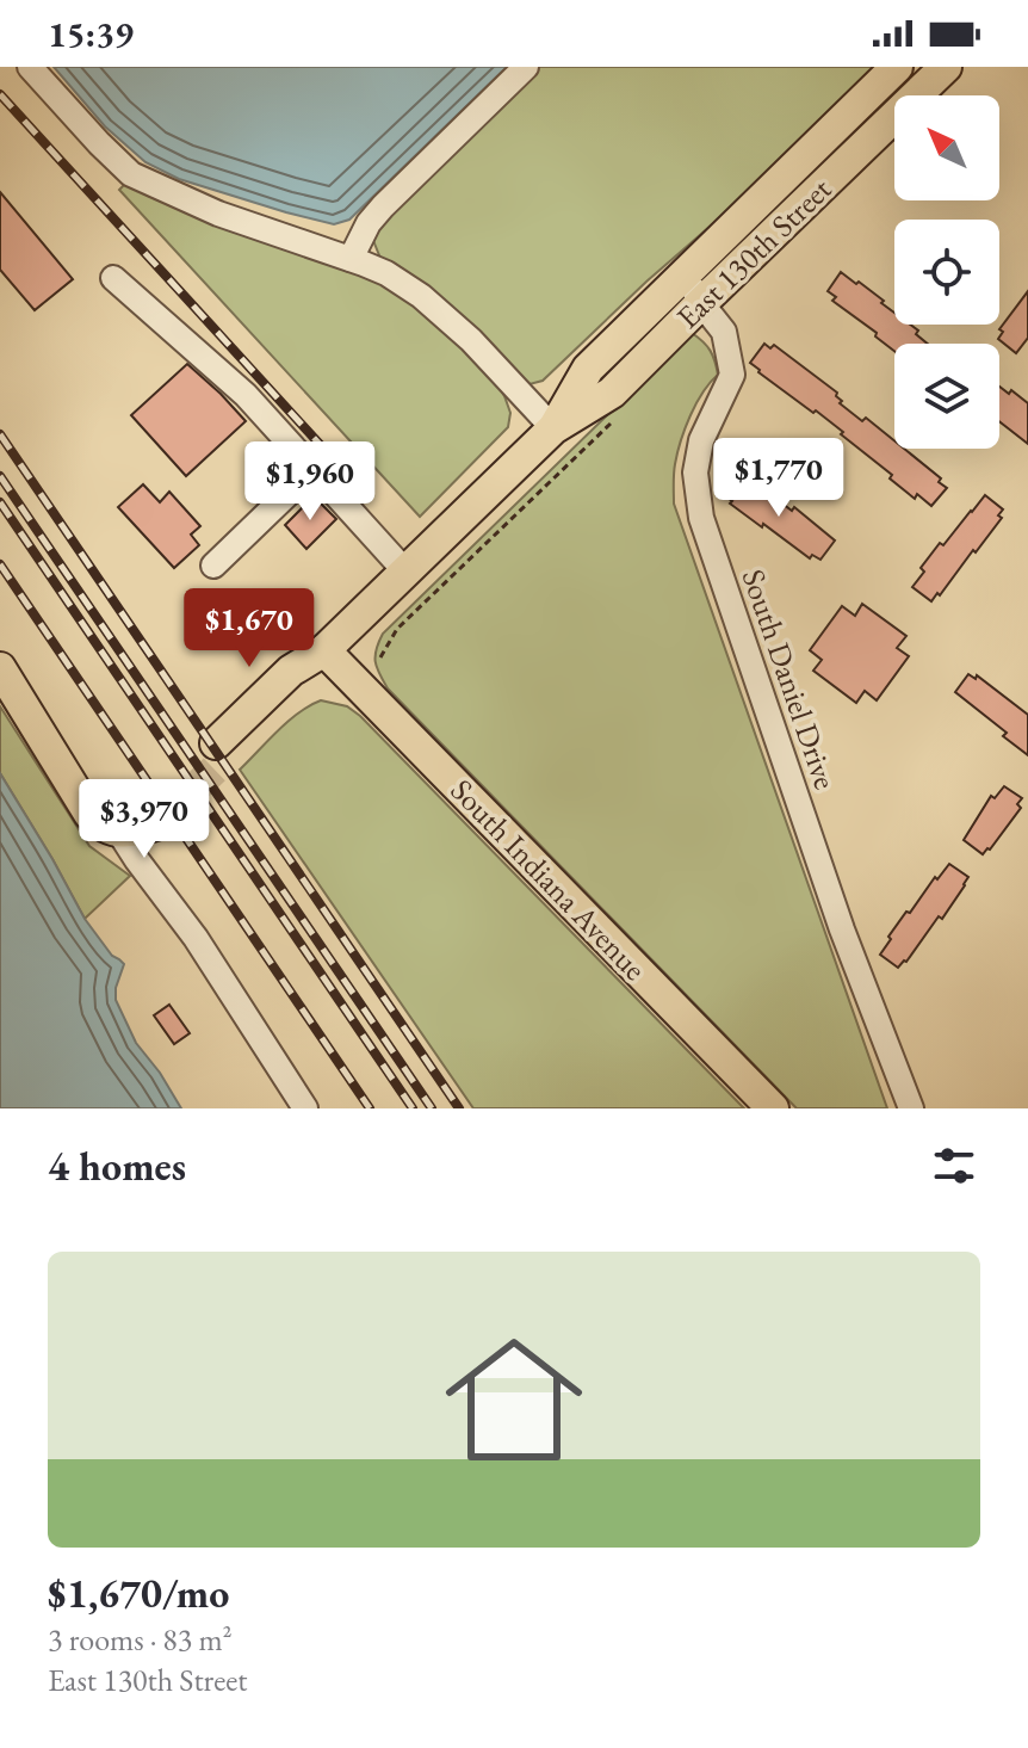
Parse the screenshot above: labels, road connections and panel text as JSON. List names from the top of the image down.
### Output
{
  "streets": {
    "main road": ["East 130th Street", "South Indiana Avenue"],
    "street": ["South Daniel Drive"]
  },
  "crossings": [
    ["East 130th Street", "South Daniel Drive"],
    ["East 130th Street", "South Indiana Avenue"]
  ],
  "north": "top left",
  "page": {
    "status": "15:39",
    "price": [
      "$1,770",
      "$1,960",
      "$1,670",
      "$3,970"
    ],
    "heading": "4 homes",
    "list": [
      {
        "name": "$1,670/mo",
        "note": "3 rooms · 83 m² · East 130th Street"
      }
    ]
  }
}
